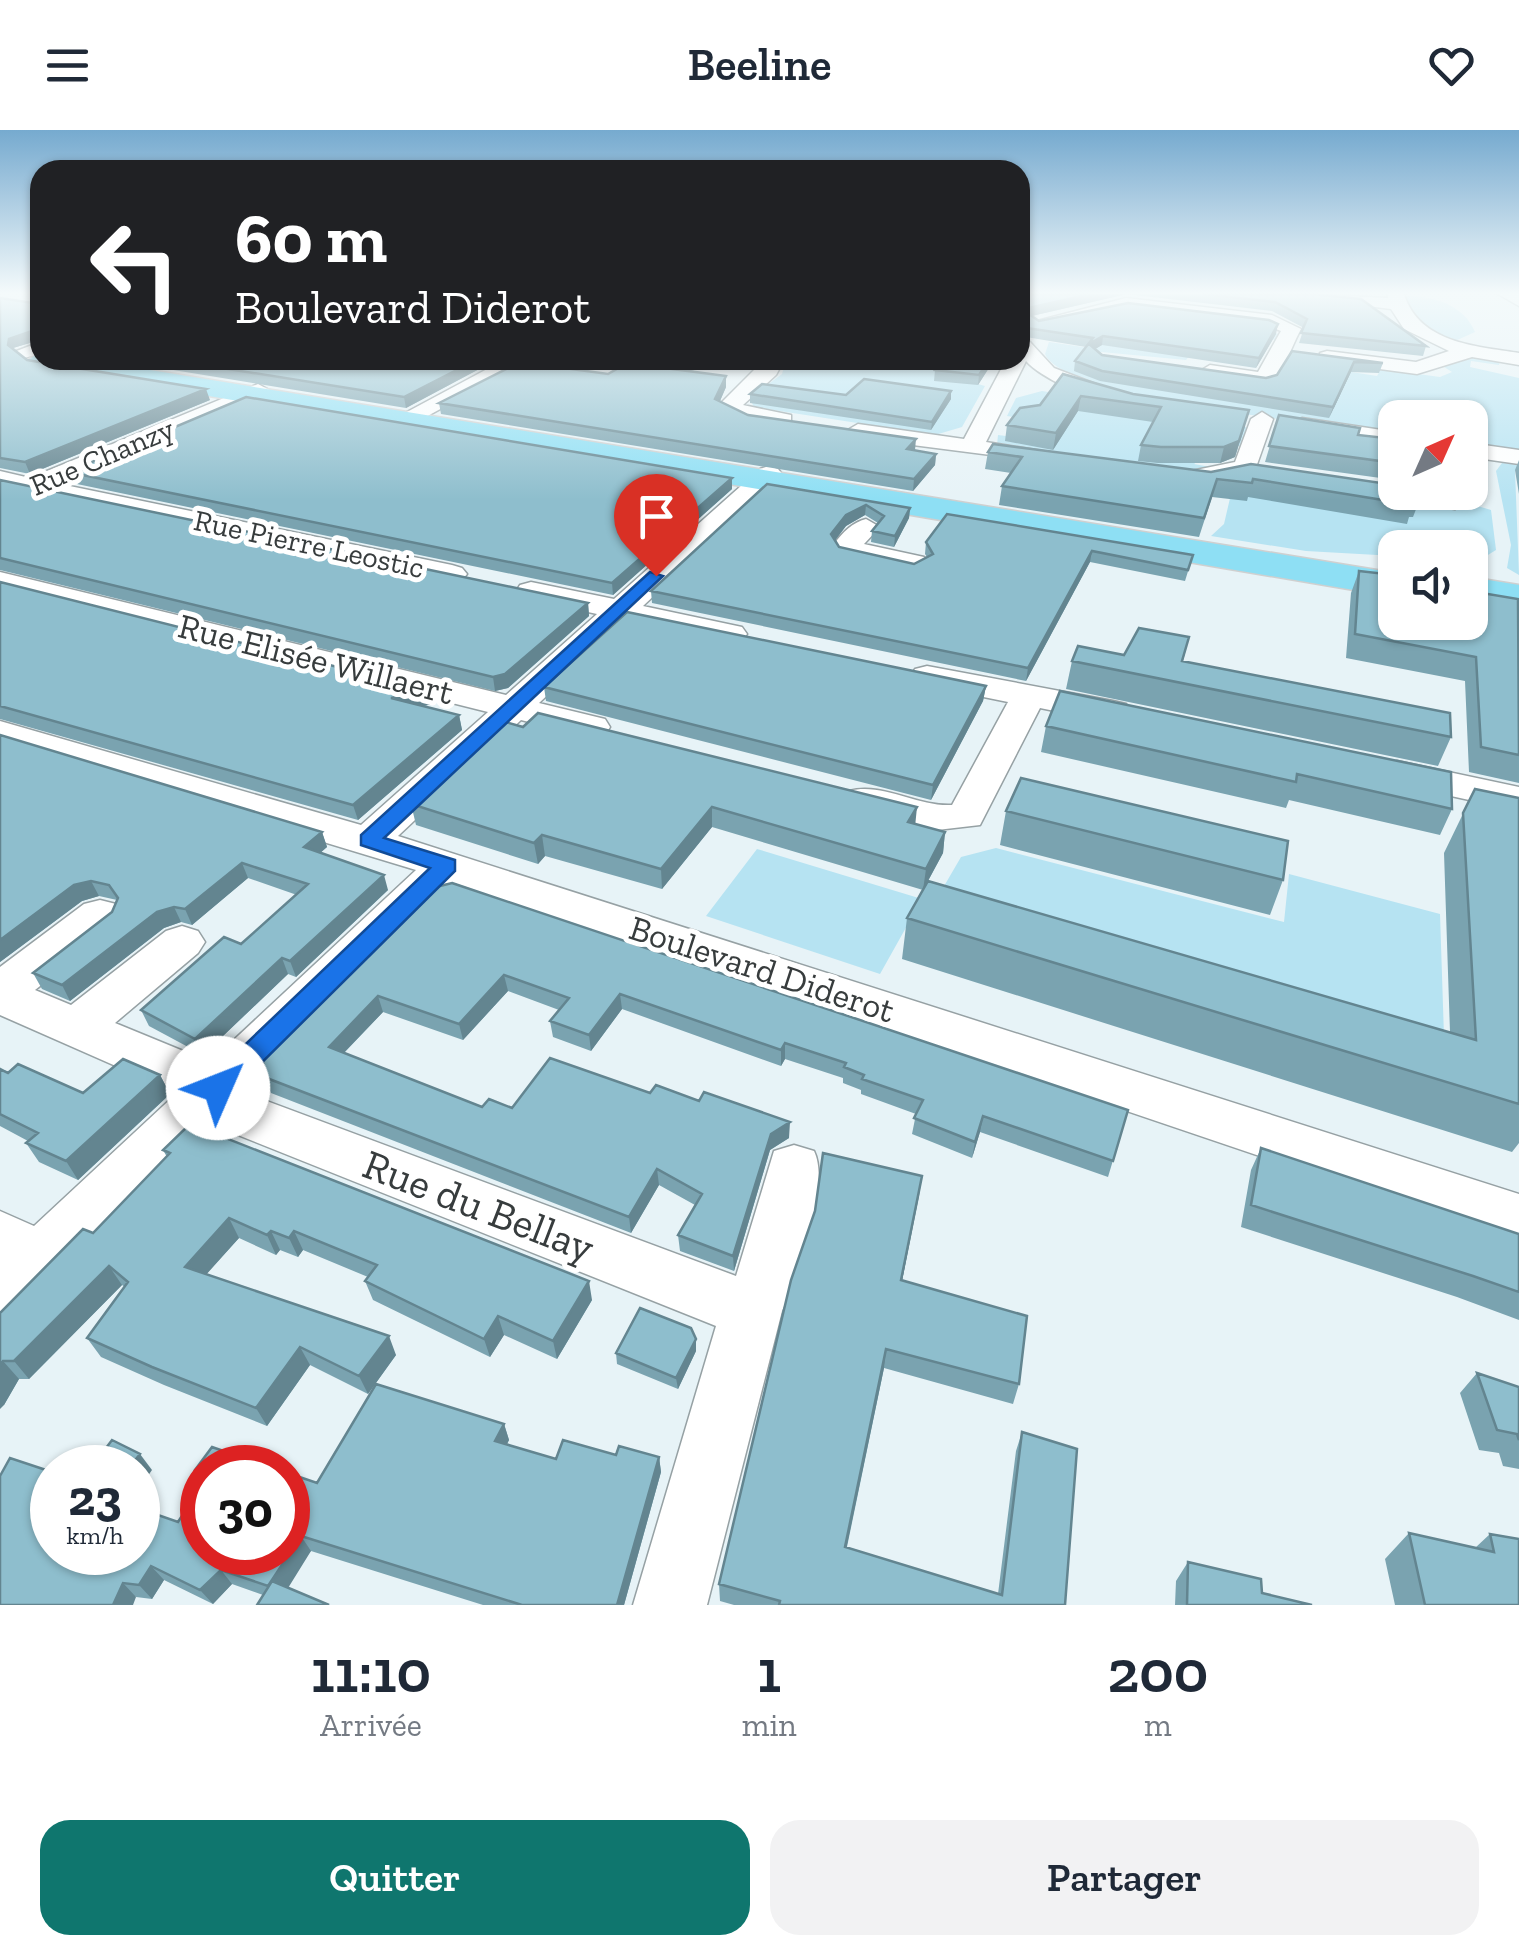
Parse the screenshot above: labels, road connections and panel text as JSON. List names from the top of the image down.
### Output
{
  "streets": {
    "street": [
      "Rue Chanzy",
      "Rue Pierre Leostic",
      "Rue Elisée Willaert",
      "Boulevard Diderot",
      "Rue du Bellay"
    ]
  },
  "crossings": [
    ["Rue Chanzy", "Rue Pierre Leostic"]
  ],
  "north": "top right",
  "page": {
    "header": "Beeline",
    "turn": ["60 m", "Boulevard Diderot"],
    "speed": "23 km/h",
    "limit": "30",
    "eta": [
      "11:10",
      "Arrivée",
      "1",
      "min",
      "200",
      "m"
    ],
    "buttons": ["Quitter", "Partager"]
  }
}
